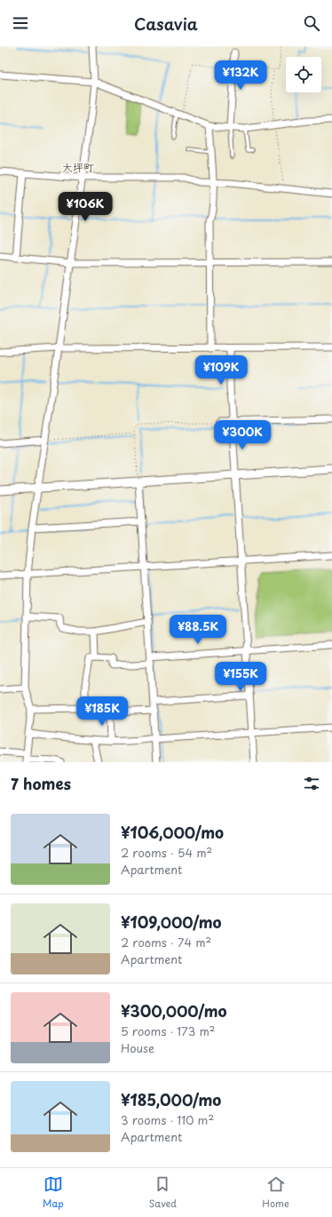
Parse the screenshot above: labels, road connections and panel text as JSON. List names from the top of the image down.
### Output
{
  "districts": ["大坪町"],
  "page": {
    "header": "Casavia",
    "price": [
      "¥132K",
      "¥106K",
      "¥109K",
      "¥300K",
      "¥88.5K",
      "¥155K",
      "¥185K"
    ],
    "heading": "7 homes",
    "list": [
      {
        "name": "¥106,000/mo",
        "note": "2 rooms · 54 m² · Apartment"
      },
      {
        "name": "¥109,000/mo",
        "note": "2 rooms · 74 m² · Apartment"
      },
      {
        "name": "¥300,000/mo",
        "note": "5 rooms · 173 m² · House"
      },
      {
        "name": "¥185,000/mo",
        "note": "3 rooms · 110 m² · Apartment"
      }
    ],
    "tabs": ["Map", "Saved", "Home"]
  }
}
